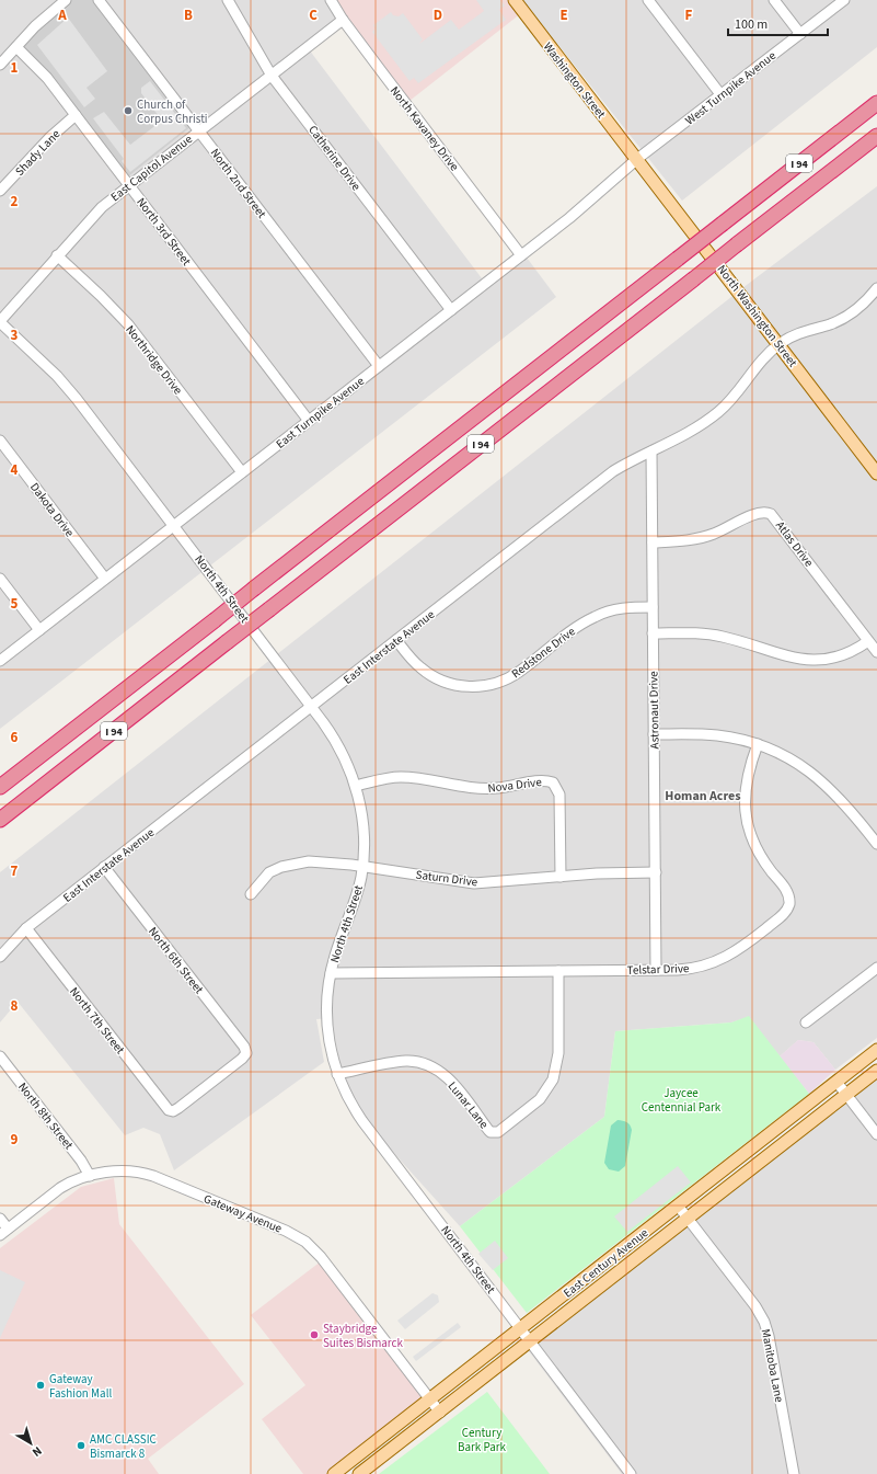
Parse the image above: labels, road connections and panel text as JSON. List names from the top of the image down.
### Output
{
  "streets": {
    "highway": ["I 94"],
    "main road": ["Washington Street", "North Washington Street", "East Century Avenue"],
    "street": [
      "West Turnpike Avenue",
      "North Kavaney Drive",
      "Shady Lane",
      "Catherine Drive",
      "East Capitol Avenue",
      "North 2nd Street",
      "North 3rd Street",
      "Northridge Drive",
      "East Turnpike Avenue",
      "Dakota Drive",
      "Atlas Drive",
      "North 4th Street",
      "East Interstate Avenue",
      "Redstone Drive",
      "Astronaut Drive",
      "Nova Drive",
      "Saturn Drive",
      "North 6th Street",
      "Telstar Drive",
      "North 7th Street",
      "Lunar Lane",
      "North 8th Street",
      "Gateway Avenue",
      "Manitoba Lane"
    ]
  },
  "crossings": [
    ["Washington Street", "West Turnpike Avenue"],
    ["Washington Street", "North Washington Street"],
    ["Washington Street", "East Turnpike Avenue"],
    ["West Turnpike Avenue", "North Washington Street"],
    ["West Turnpike Avenue", "East Turnpike Avenue"],
    ["North Kavaney Drive", "East Capitol Avenue"],
    ["North Kavaney Drive", "East Turnpike Avenue"],
    ["Shady Lane", "North 3rd Street"],
    ["Catherine Drive", "East Capitol Avenue"],
    ["Catherine Drive", "East Turnpike Avenue"],
    ["East Capitol Avenue", "North 2nd Street"],
    ["East Capitol Avenue", "North 3rd Street"],
    ["East Capitol Avenue", "Northridge Drive"],
    ["East Capitol Avenue", "North 4th Street"],
    ["North 2nd Street", "East Turnpike Avenue"],
    ["North 3rd Street", "East Turnpike Avenue"],
    ["North Washington Street", "East Turnpike Avenue"],
    ["North Washington Street", "East Interstate Avenue"],
    ["Northridge Drive", "East Turnpike Avenue"],
    ["East Turnpike Avenue", "Dakota Drive"],
    ["East Turnpike Avenue", "North 4th Street"],
    ["Atlas Drive", "Astronaut Drive"],
    ["North 4th Street", "East Interstate Avenue"],
    ["North 4th Street", "Nova Drive"],
    ["North 4th Street", "Saturn Drive"],
    ["North 4th Street", "Telstar Drive"],
    ["North 4th Street", "Lunar Lane"],
    ["North 4th Street", "East Century Avenue"],
    ["East Interstate Avenue", "Redstone Drive"],
    ["East Interstate Avenue", "Astronaut Drive"],
    ["East Interstate Avenue", "North 6th Street"],
    ["East Interstate Avenue", "North 7th Street"],
    ["Redstone Drive", "Astronaut Drive"],
    ["Astronaut Drive", "Saturn Drive"],
    ["Astronaut Drive", "Telstar Drive"],
    ["Nova Drive", "Saturn Drive"],
    ["North 6th Street", "North 7th Street"],
    ["Telstar Drive", "Lunar Lane"],
    ["North 8th Street", "Gateway Avenue"],
    ["Gateway Avenue", "East Century Avenue"],
    ["East Century Avenue", "Manitoba Lane"]
  ],
  "districts": ["Homan Acres"],
  "parks": ["Jaycee Centennial Park", "Century Bark Park"],
  "places": [
    "Church of Corpus Christi",
    "Staybridge Suites Bismarck",
    "Gateway Fashion Mall",
    "AMC CLASSIC Bismarck 8"
  ],
  "scale_bar": "100 m",
  "north": "bottom right",
  "grid": {
    "columns": [
      "A",
      "B",
      "C",
      "D",
      "E",
      "F"
    ],
    "rows": [
      "1",
      "2",
      "3",
      "4",
      "5",
      "6",
      "7",
      "8",
      "9"
    ]
  }
}
